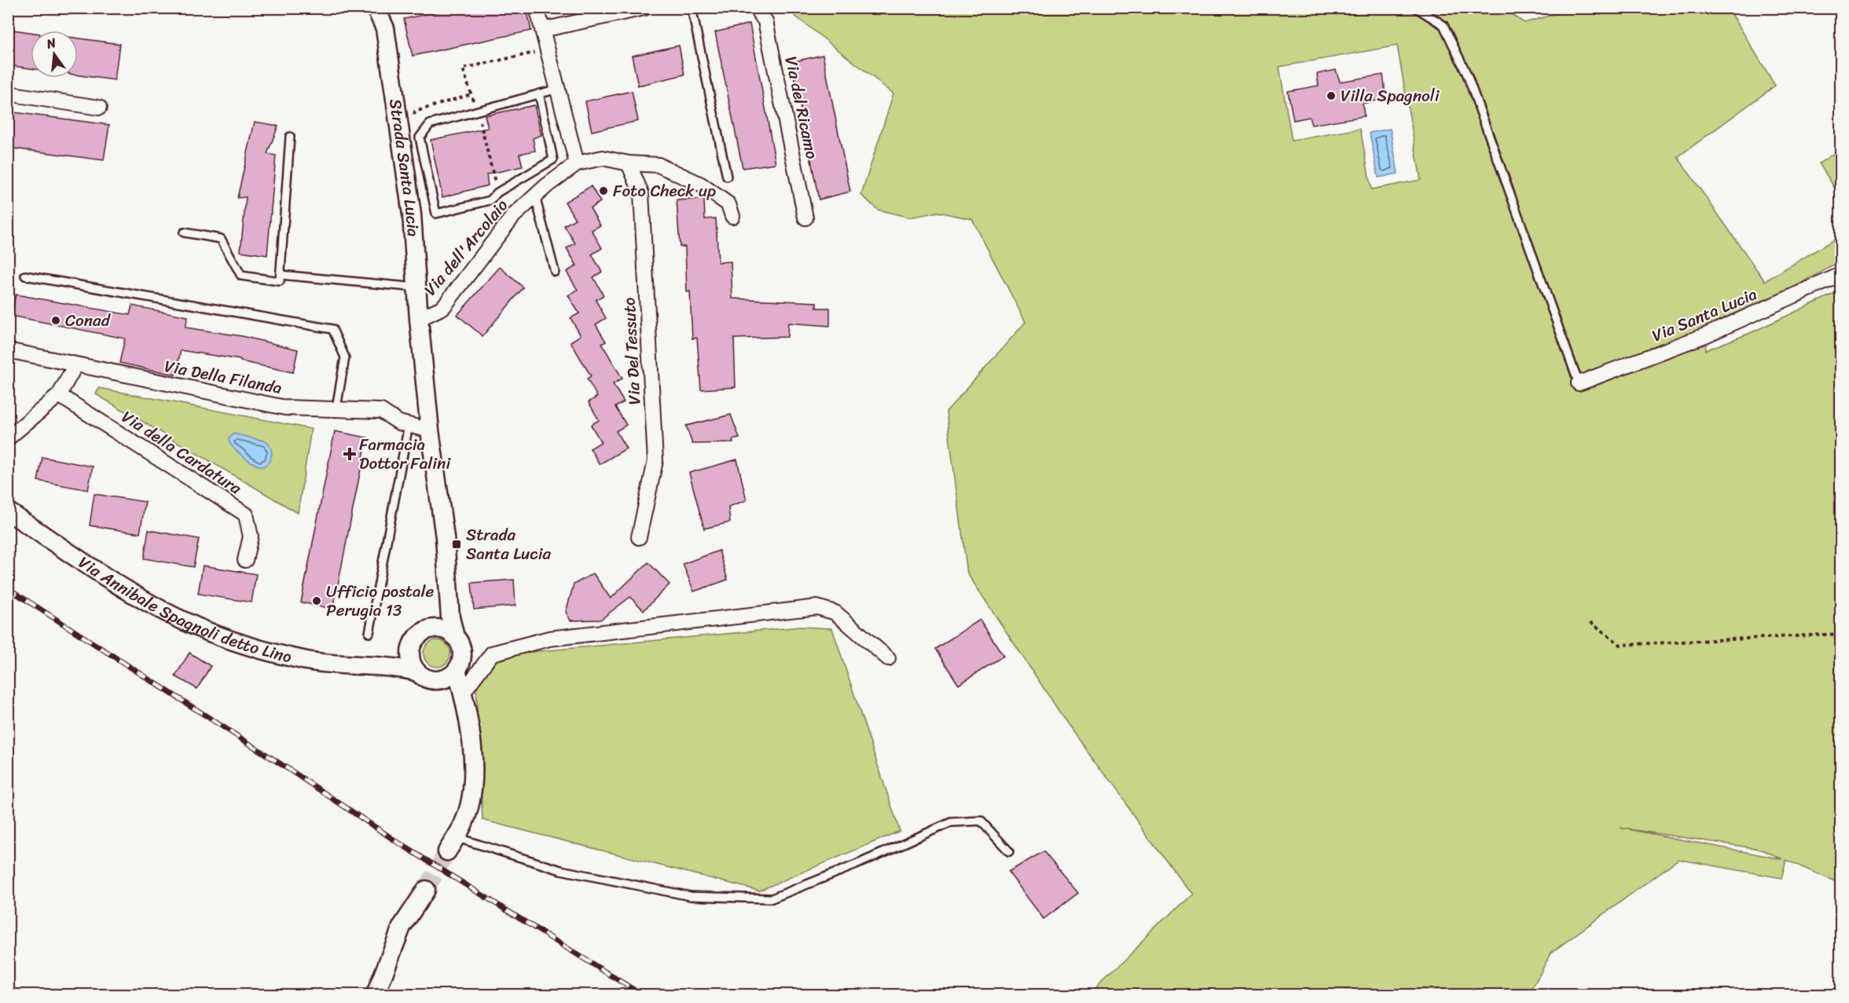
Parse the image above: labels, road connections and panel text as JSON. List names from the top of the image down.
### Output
{
  "streets": {
    "street": [
      "Via del Ricamo",
      "Strada Santa Lucia",
      "Via dell'Arcolaio",
      "Via Santa Lucia",
      "Via Del Tessuto",
      "Via Della Filanda",
      "Via della Cardatura",
      "Via Annibale Spagnoli detto Lino"
    ]
  },
  "crossings": [
    ["Strada Santa Lucia", "Via dell'Arcolaio"],
    ["Strada Santa Lucia", "Via Della Filanda"],
    ["Strada Santa Lucia", "Via Annibale Spagnoli detto Lino"],
    ["Via dell'Arcolaio", "Via Del Tessuto"]
  ],
  "places": {
    "other": [
      "Villa Spagnoli",
      "Foto Check up",
      "Conad",
      "Ufficio postale Perugia 13"
    ],
    "health": ["Farmacia Dottor Falini"],
    "transit": ["Strada Santa Lucia"]
  },
  "north": "top"
}
